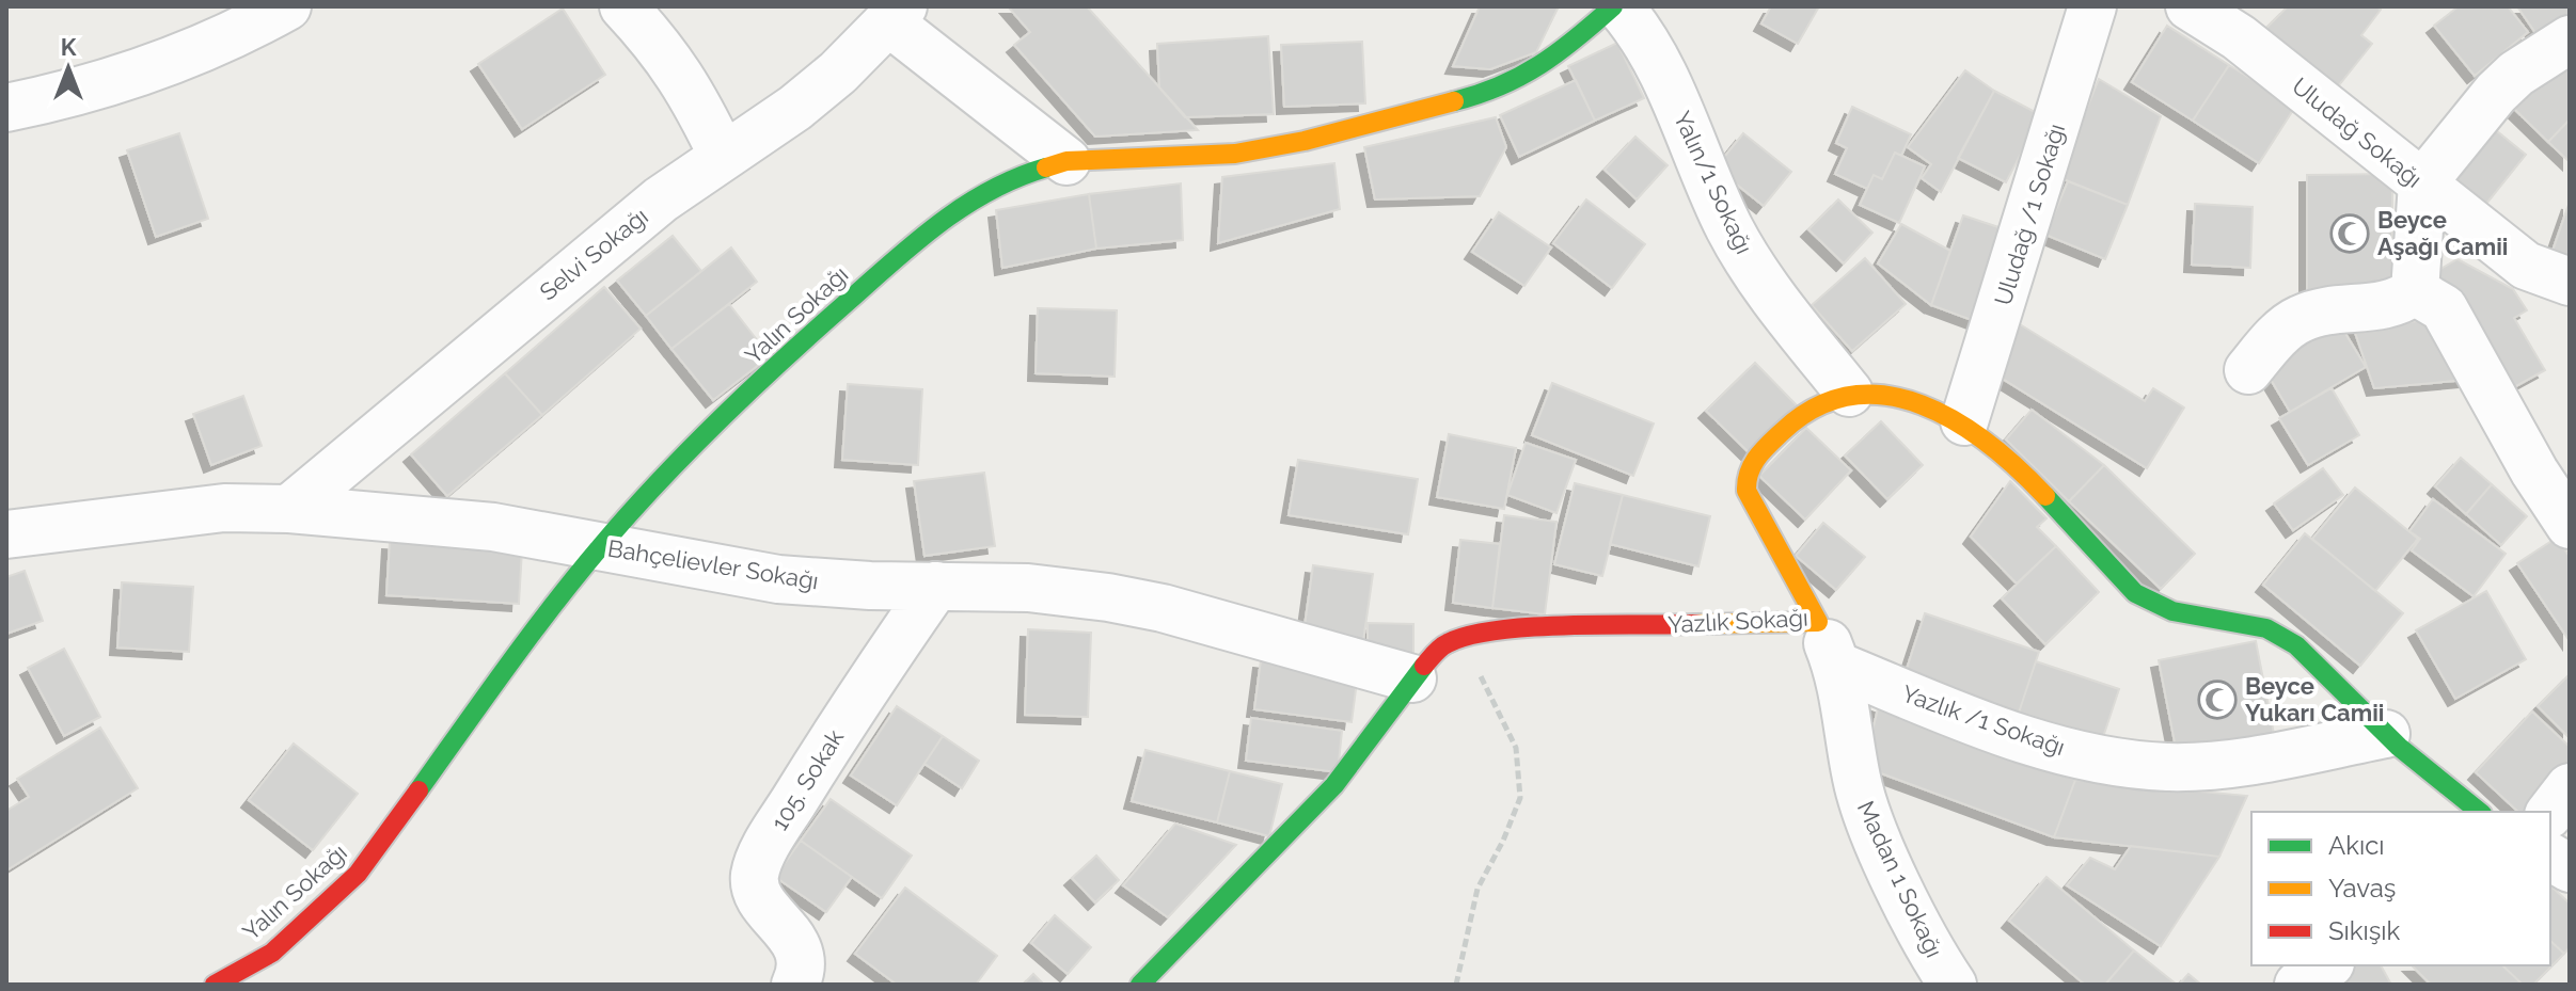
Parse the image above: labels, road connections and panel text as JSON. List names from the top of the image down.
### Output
{
  "streets": {
    "street": [
      "Uludağ Sokağı",
      "Yalın/1 Sokağı",
      "Uludağ /1 Sokağı",
      "Selvi Sokağı",
      "Yalın Sokağı",
      "Bahçelievler Sokağı",
      "Yazlık Sokağı",
      "Yazlık /1 Sokağı",
      "105. Sokak",
      "Madan 1 Sokağı"
    ]
  },
  "crossings": [
    ["Yalın/1 Sokağı", "Yazlık Sokağı"],
    ["Uludağ /1 Sokağı", "Yazlık Sokağı"],
    ["Selvi Sokağı", "Bahçelievler Sokağı"],
    ["Yalın Sokağı", "Bahçelievler Sokağı"],
    ["Bahçelievler Sokağı", "Yazlık Sokağı"],
    ["Bahçelievler Sokağı", "105. Sokak"],
    ["Yazlık Sokağı", "Yazlık /1 Sokağı"],
    ["Yazlık Sokağı", "Madan 1 Sokağı"],
    ["Yazlık /1 Sokağı", "Madan 1 Sokağı"]
  ],
  "places": {
    "mosque": ["Beyce Aşağı Camii", "Beyce Yukarı Camii"]
  },
  "legend": ["Akıcı", "Yavaş", "Sıkışık"],
  "north": "top"
}
